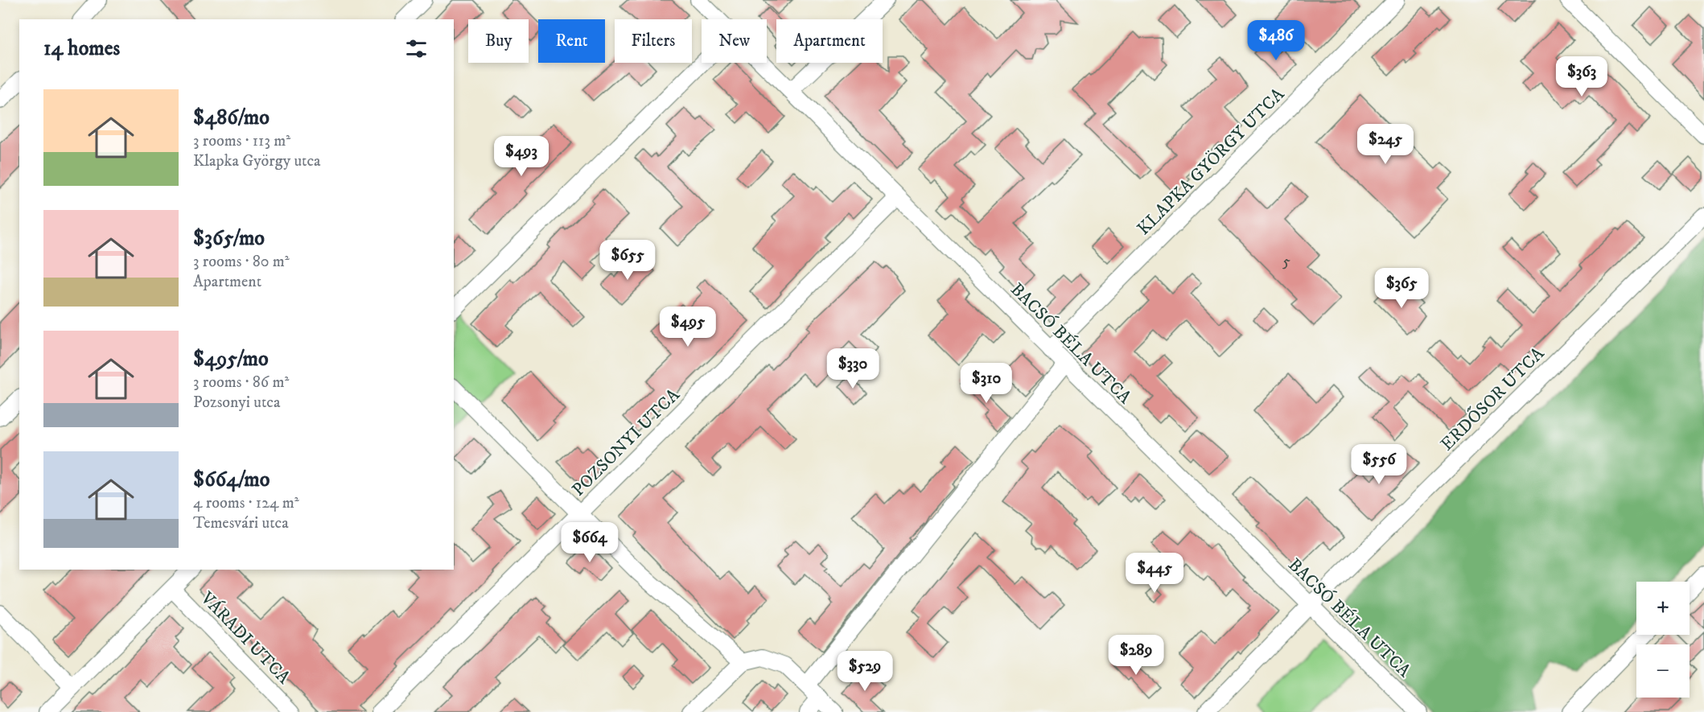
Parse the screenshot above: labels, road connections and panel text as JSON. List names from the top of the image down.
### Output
{
  "streets": {
    "street": [
      "KLAPKA GYÖRGY UTCA",
      "BACSÓ BÉLA UTCA",
      "ERDŐSOR UTCA",
      "POZSONYI UTCA",
      "VÁRADI UTCA"
    ]
  },
  "crossings": [
    ["KLAPKA GYÖRGY UTCA", "BACSÓ BÉLA UTCA"],
    ["BACSÓ BÉLA UTCA", "ERDŐSOR UTCA"],
    ["BACSÓ BÉLA UTCA", "POZSONYI UTCA"]
  ],
  "house_numbers": ["5"],
  "page": {
    "chip": [
      "Buy",
      "Rent",
      "Filters",
      "New",
      "Apartment"
    ],
    "heading": "14 homes",
    "price": [
      "$486",
      "$363",
      "$245",
      "$493",
      "$655",
      "$365",
      "$495",
      "$330",
      "$310",
      "$556",
      "$664",
      "$445",
      "$289",
      "$529"
    ],
    "list": [
      {
        "name": "$486/mo",
        "note": "3 rooms · 113 m² · Klapka György utca"
      },
      {
        "name": "$365/mo",
        "note": "3 rooms · 80 m² · Apartment"
      },
      {
        "name": "$495/mo",
        "note": "3 rooms · 86 m² · Pozsonyi utca"
      },
      {
        "name": "$664/mo",
        "note": "4 rooms · 124 m² · Temesvári utca"
      }
    ],
    "map_buttons": ["+", "−"]
  }
}
